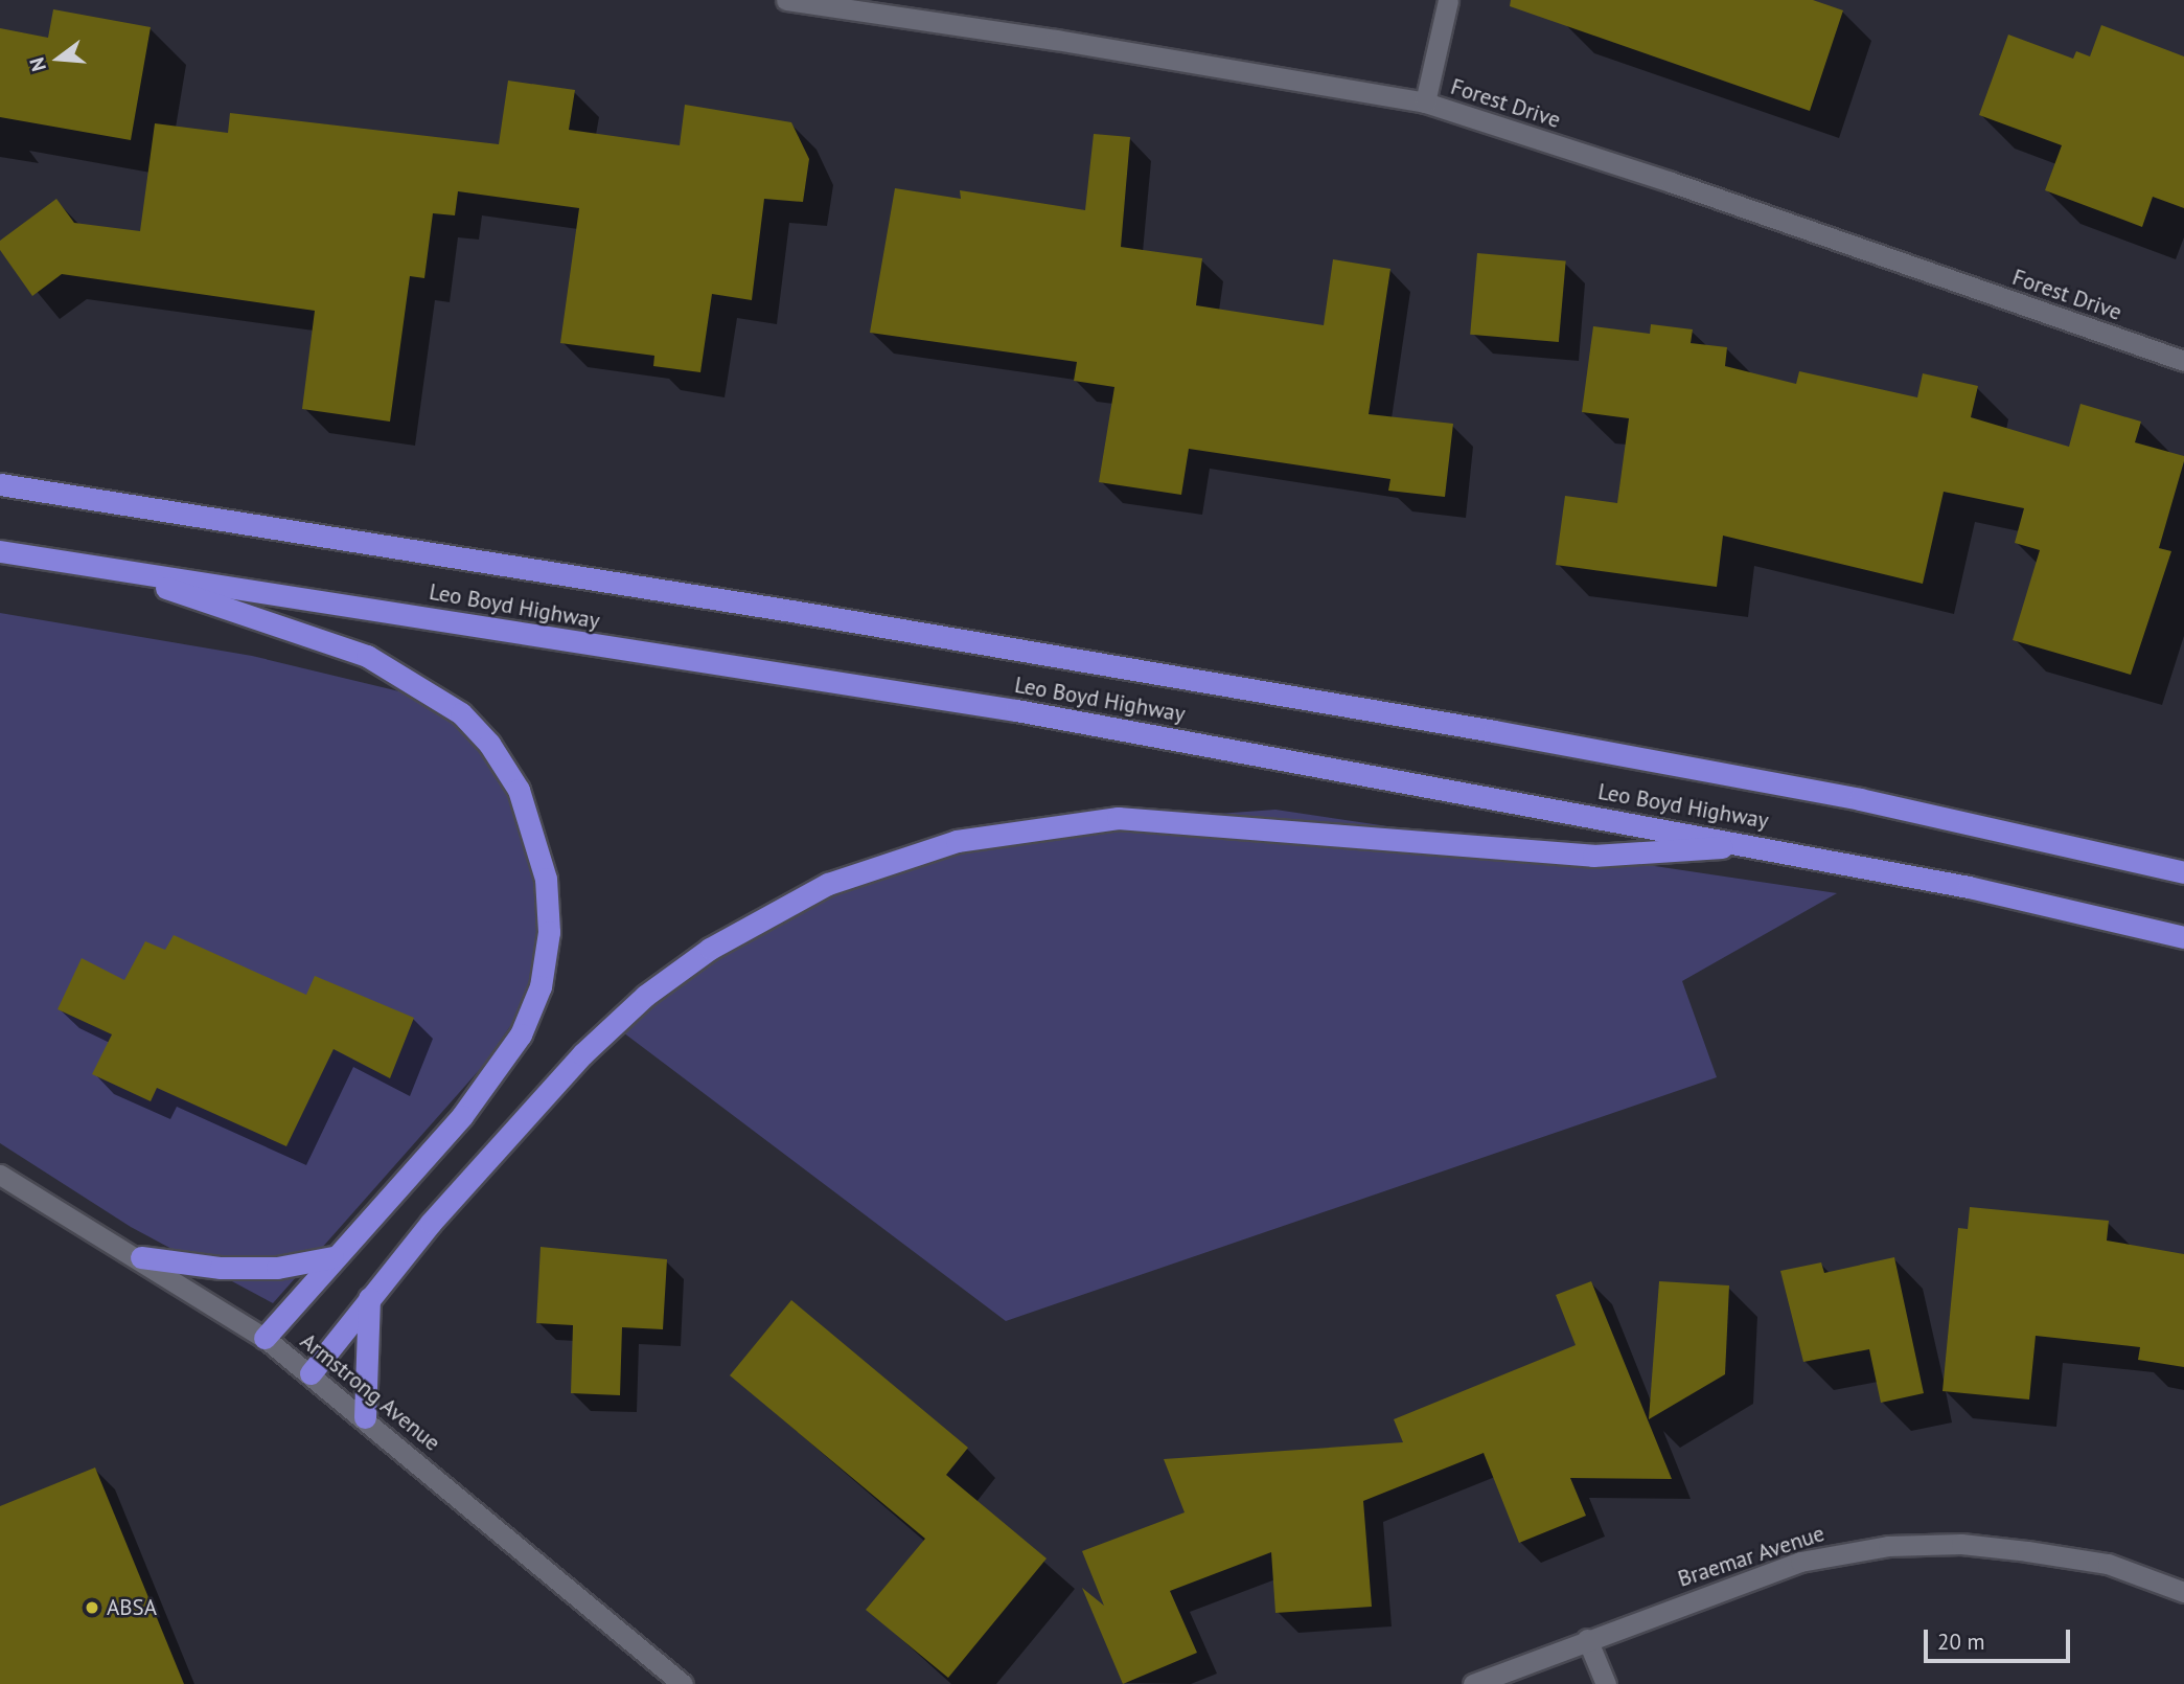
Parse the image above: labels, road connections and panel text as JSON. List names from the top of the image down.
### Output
{
  "streets": {
    "highway": ["Leo Boyd Highway"],
    "street": ["Forest Drive", "Armstrong Avenue", "Braemar Avenue"]
  },
  "places": ["ABSA"],
  "scale_bar": "20 m",
  "north": "left"
}
